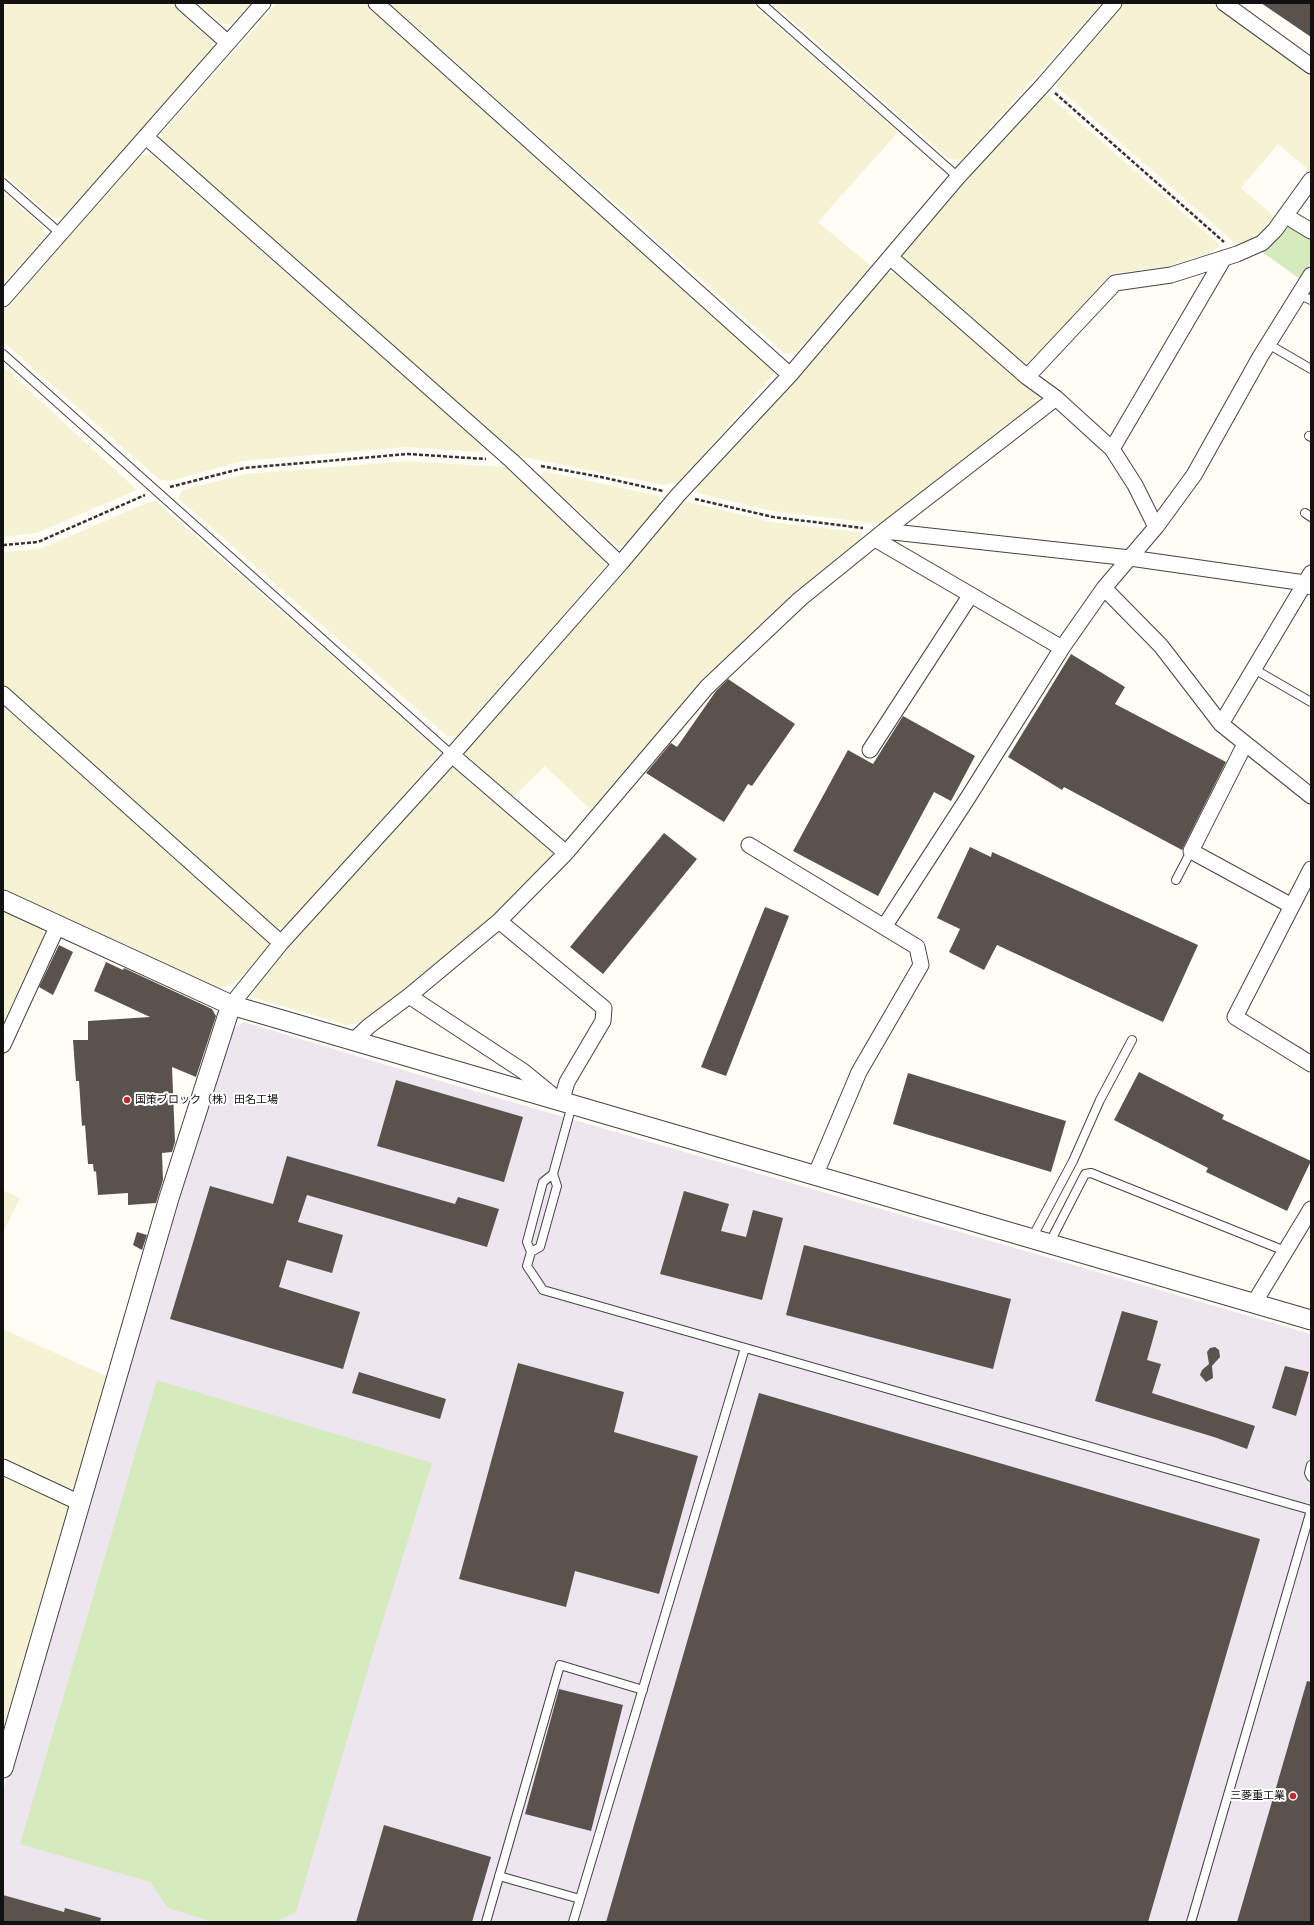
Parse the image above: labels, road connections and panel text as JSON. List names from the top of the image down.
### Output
{
  "places": ["国策ブロック（株）田名工場", "三菱重工業"]
}
